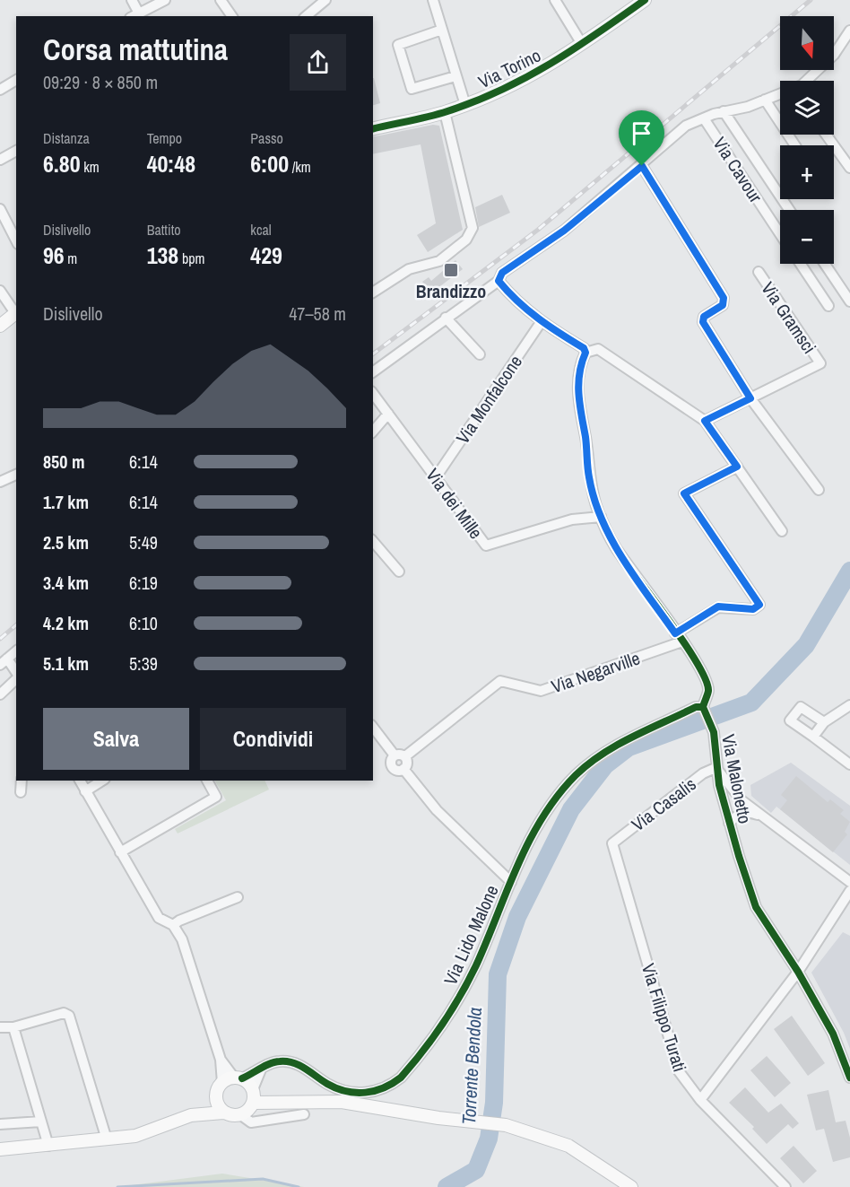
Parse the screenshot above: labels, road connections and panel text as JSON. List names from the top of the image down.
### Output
{
  "streets": {
    "main road": ["Via Torino"],
    "street": [
      "Via Cavour",
      "Via Gramsci",
      "Via Monfalcone",
      "Via dei Mille",
      "Via Negarville",
      "Via Malonetto",
      "Via Casalis",
      "Via Lido Malone",
      "Via Filippo Turati"
    ]
  },
  "crossings": [
    ["Via Monfalcone", "Via dei Mille"],
    ["Via Malonetto", "Via Casalis"],
    ["Via Malonetto", "Via Lido Malone"],
    ["Via Casalis", "Via Filippo Turati"]
  ],
  "water": ["Torrente Bendola"],
  "places": {
    "transit": ["Brandizzo"]
  },
  "north": "bottom",
  "page": {
    "map_buttons": ["+", "−"],
    "heading": ["Corsa mattutina", "09:29 · 8 × 850 m"],
    "stats": [
      ["Distanza", "6.80 km"],
      ["Tempo", "40:48"],
      ["Passo", "6:00 /km"],
      ["Dislivello", "96 m"],
      ["Battito", "138 bpm"],
      ["kcal", "429"]
    ],
    "chart": ["Dislivello", "47–58 m"],
    "list": [
      {
        "name": "850 m",
        "note": "6:14"
      },
      {
        "name": "1.7 km",
        "note": "6:14"
      },
      {
        "name": "2.5 km",
        "note": "5:49"
      },
      {
        "name": "3.4 km",
        "note": "6:19"
      },
      {
        "name": "4.2 km",
        "note": "6:10"
      },
      {
        "name": "5.1 km",
        "note": "5:39"
      }
    ],
    "buttons": ["Salva", "Condividi"]
  }
}
